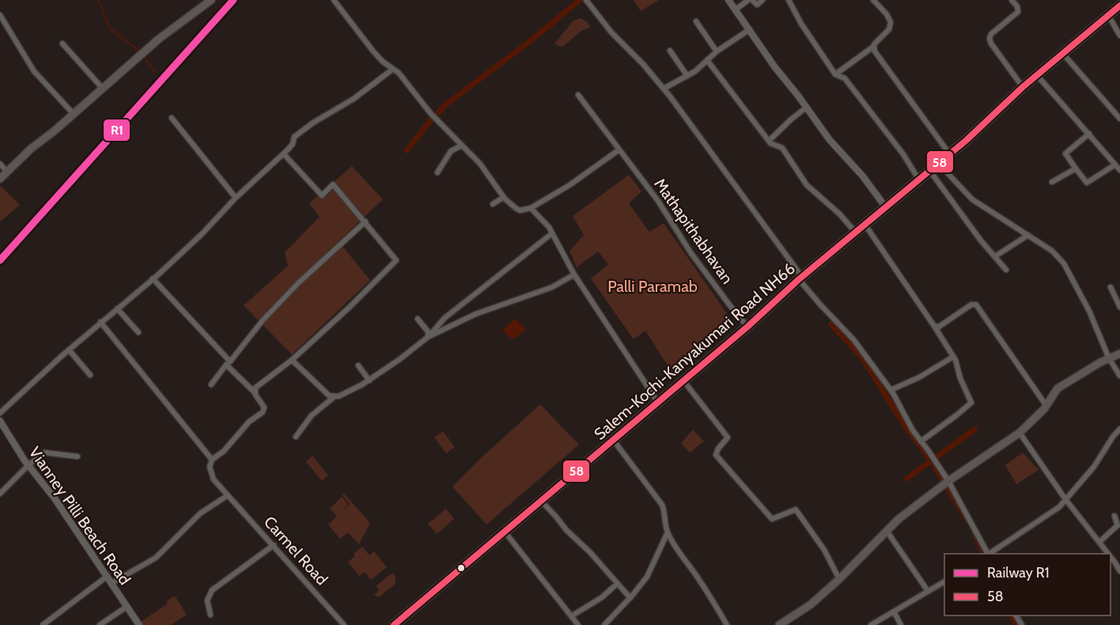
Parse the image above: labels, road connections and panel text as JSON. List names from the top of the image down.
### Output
{
  "streets": {
    "highway": ["Salem-Kochi-Kanyakumari Road NH66"],
    "street": ["Mathapithabhavan", "Vianney Pilli Beach Road", "Carmel Road"]
  },
  "crossings": [
    ["Mathapithabhavan", "Salem-Kochi-Kanyakumari Road NH66"]
  ],
  "parks": ["Palli Paramab"],
  "lines": ["rail line R1", "transit line 58"],
  "legend": ["Railway R1", "58"]
}
